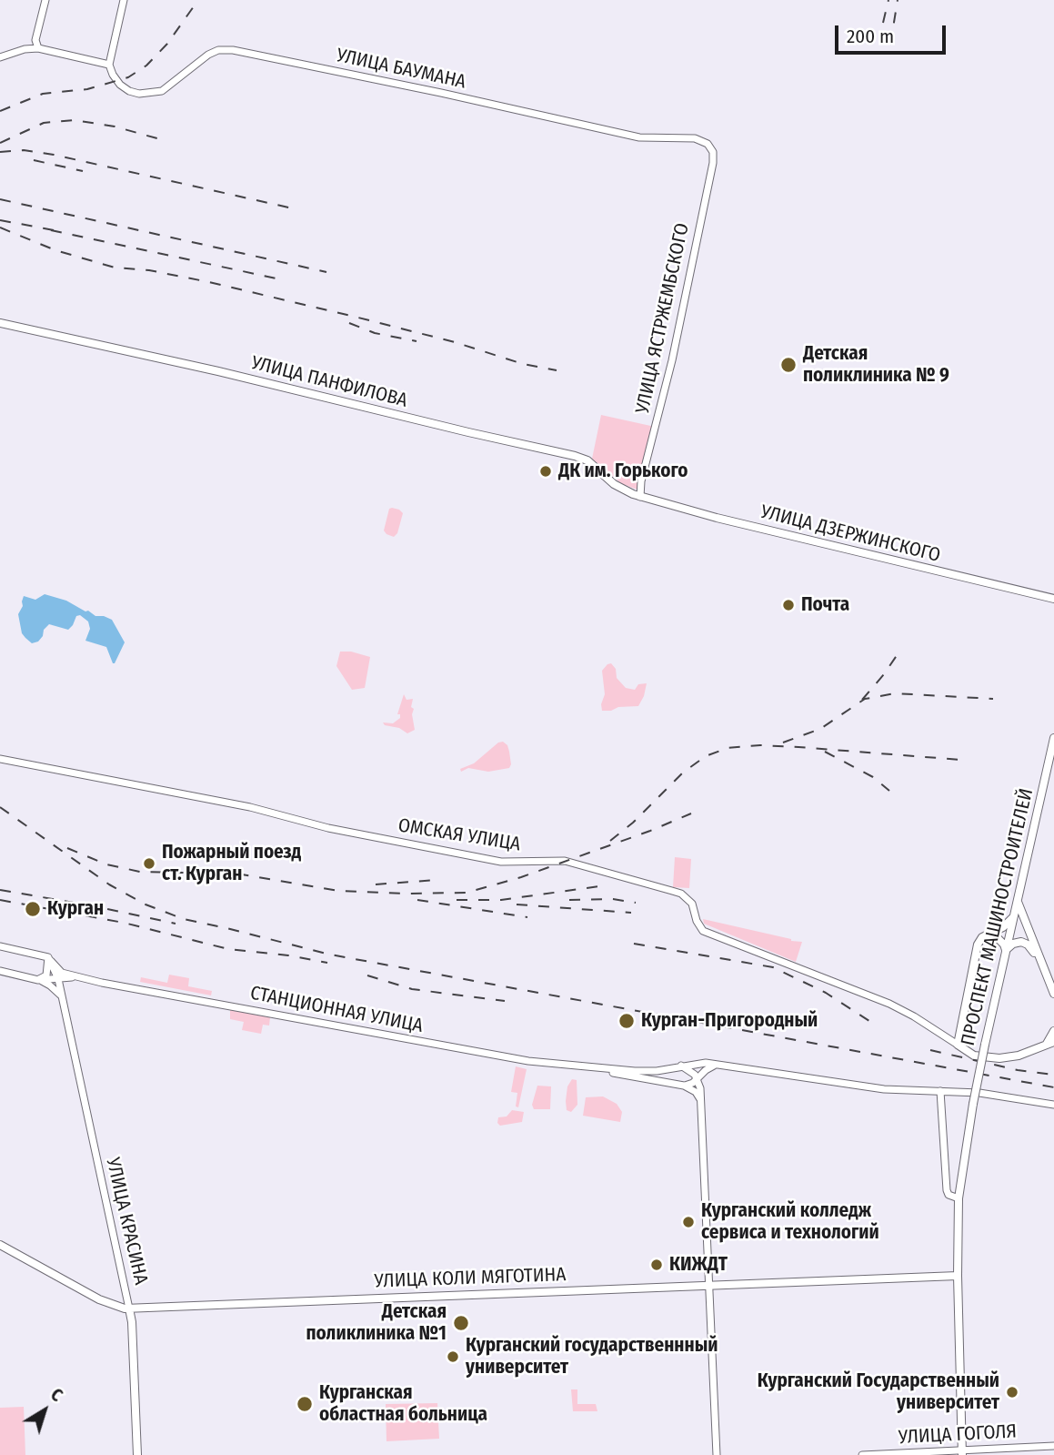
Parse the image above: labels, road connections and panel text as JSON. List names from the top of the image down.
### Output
{
  "streets": {
    "main road": [
      "УЛИЦА БАУМАНА",
      "УЛИЦА ЯСТРЖЕМБСКОГО",
      "УЛИЦА ПАНФИЛОВА",
      "УЛИЦА ДЗЕРЖИНСКОГО",
      "ОМСКАЯ УЛИЦА",
      "ПРОСПЕКТ МАШИНОСТРОИТЕЛЕЙ",
      "СТАНЦИОННАЯ УЛИЦА",
      "УЛИЦА КРАСИНА",
      "УЛИЦА КОЛИ МЯГОТИНА",
      "УЛИЦА ГОГОЛЯ"
    ]
  },
  "crossings": [
    ["УЛИЦА БАУМАНА", "УЛИЦА ЯСТРЖЕМБСКОГО"],
    ["УЛИЦА ЯСТРЖЕМБСКОГО", "УЛИЦА ПАНФИЛОВА"],
    ["УЛИЦА ЯСТРЖЕМБСКОГО", "УЛИЦА ДЗЕРЖИНСКОГО"],
    ["УЛИЦА ПАНФИЛОВА", "УЛИЦА ДЗЕРЖИНСКОГО"],
    ["ПРОСПЕКТ МАШИНОСТРОИТЕЛЕЙ", "УЛИЦА КОЛИ МЯГОТИНА"],
    ["ПРОСПЕКТ МАШИНОСТРОИТЕЛЕЙ", "УЛИЦА ГОГОЛЯ"],
    ["СТАНЦИОННАЯ УЛИЦА", "УЛИЦА КРАСИНА"],
    ["УЛИЦА КРАСИНА", "УЛИЦА КОЛИ МЯГОТИНА"]
  ],
  "places": [
    "Детская поликлиника № 9",
    "ДК им. Горького",
    "Почта",
    "Пожарный поезд ст. Курган",
    "Курган",
    "Курган-Пригородный",
    "Курганский колледж сервиса и технологий",
    "КИЖДТ",
    "Детская поликлиника №1",
    "Курганский государственнный университет",
    "Курганский Государственный университет",
    "Курганская областная больница"
  ],
  "scale_bar": "200 m",
  "north": "top right"
}
